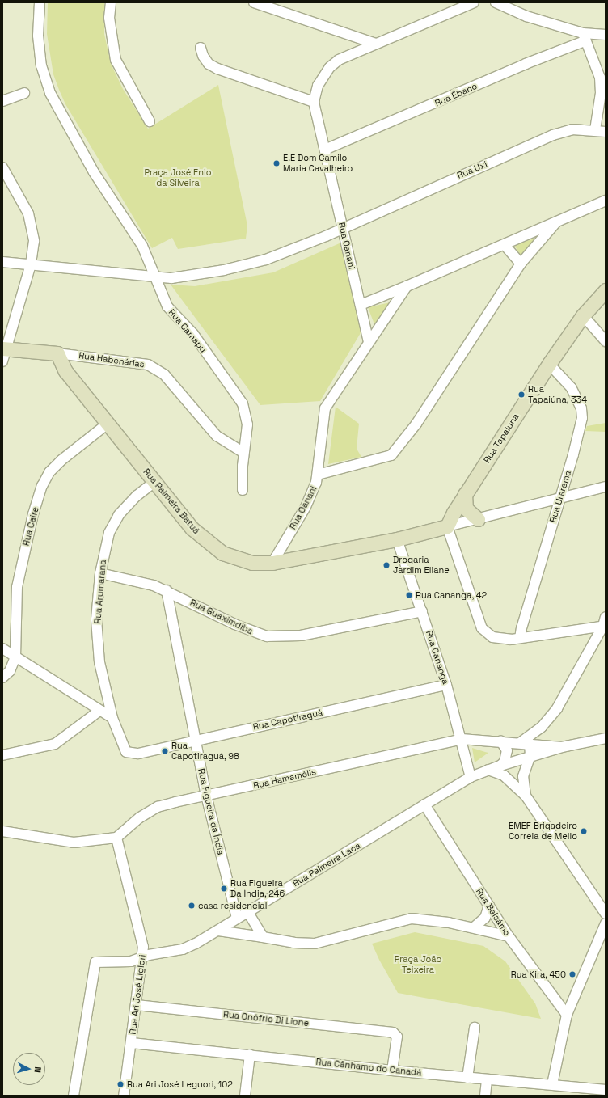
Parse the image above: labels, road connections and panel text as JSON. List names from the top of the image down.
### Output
{
  "streets": {
    "street": [
      "Rua Ébano",
      "Rua Uxi",
      "Rua Oanani",
      "Rua Camapu",
      "Rua Habenárias",
      "Rua Tapaiuna",
      "Rua Urarema",
      "Rua Palmeira Batuá",
      "Rua Caire",
      "Rua Arumarana",
      "Rua Guaximdiba",
      "Rua Cananga",
      "Rua Capotiraguá",
      "Rua Hamamélis",
      "Rua Figueira da Índia",
      "Rua Palmeira Laca",
      "Rua Balsámo",
      "Rua Ari José Liglori",
      "Rua Onófrio Di Lione",
      "Rua Cânhamo do Canadá"
    ]
  },
  "crossings": [
    ["Rua Ébano", "Rua Oanani"],
    ["Rua Uxi", "Rua Oanani"],
    ["Rua Oanani", "Rua Palmeira Batuá"],
    ["Rua Camapu", "Rua Habenárias"],
    ["Rua Habenárias", "Rua Palmeira Batuá"],
    ["Rua Tapaiuna", "Rua Urarema"],
    ["Rua Tapaiuna", "Rua Palmeira Batuá"],
    ["Rua Palmeira Batuá", "Rua Caire"],
    ["Rua Palmeira Batuá", "Rua Arumarana"],
    ["Rua Palmeira Batuá", "Rua Cananga"],
    ["Rua Arumarana", "Rua Guaximdiba"],
    ["Rua Arumarana", "Rua Capotiraguá"],
    ["Rua Guaximdiba", "Rua Cananga"],
    ["Rua Guaximdiba", "Rua Figueira da Índia"],
    ["Rua Cananga", "Rua Capotiraguá"],
    ["Rua Cananga", "Rua Hamamélis"],
    ["Rua Cananga", "Rua Palmeira Laca"],
    ["Rua Capotiraguá", "Rua Figueira da Índia"],
    ["Rua Hamamélis", "Rua Figueira da Índia"],
    ["Rua Hamamélis", "Rua Palmeira Laca"],
    ["Rua Hamamélis", "Rua Ari José Liglori"],
    ["Rua Figueira da Índia", "Rua Palmeira Laca"],
    ["Rua Palmeira Laca", "Rua Balsámo"],
    ["Rua Palmeira Laca", "Rua Ari José Liglori"],
    ["Rua Ari José Liglori", "Rua Onófrio Di Lione"],
    ["Rua Ari José Liglori", "Rua Cânhamo do Canadá"],
    ["Rua Onófrio Di Lione", "Rua Cânhamo do Canadá"]
  ],
  "parks": ["Praça José Enio da Silveira", "Praça João Teixeira"],
  "places": [
    "E.E Dom Camilo Maria Cavalheiro",
    "Rua Tapaiúna, 334",
    "Drogaria Jardim Eliane",
    "Rua Cananga, 42",
    "Rua Capotiraguá, 98",
    "EMEF Brigadeiro Correia de Mello",
    "Rua Figueira Da Índia, 246",
    "casa residencial",
    "Rua Kira, 450",
    "Rua Ari José Leguori, 102"
  ],
  "north": "right"
}
